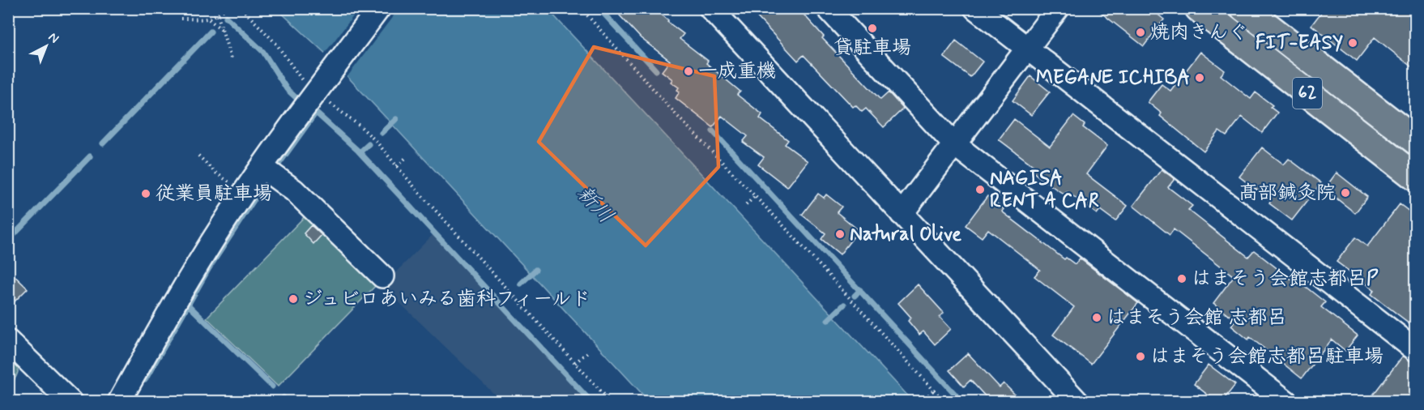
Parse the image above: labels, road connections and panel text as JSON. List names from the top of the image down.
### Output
{
  "streets": {
    "main road": ["62"]
  },
  "water": ["新川"],
  "places": [
    "貸駐車場",
    "焼肉きんぐ",
    "FIT-EASY",
    "一成重機",
    "MEGANE ICHIBA",
    "NAGISA RENT A CAR",
    "髙部鍼灸院",
    "従業員駐車場",
    "Natural Olive",
    "はまそう会館志都呂P",
    "ジュビロあいみる歯科フィールド",
    "はまそう会館 志都呂",
    "はまそう会館志都呂駐車場"
  ],
  "north": "top right"
}
